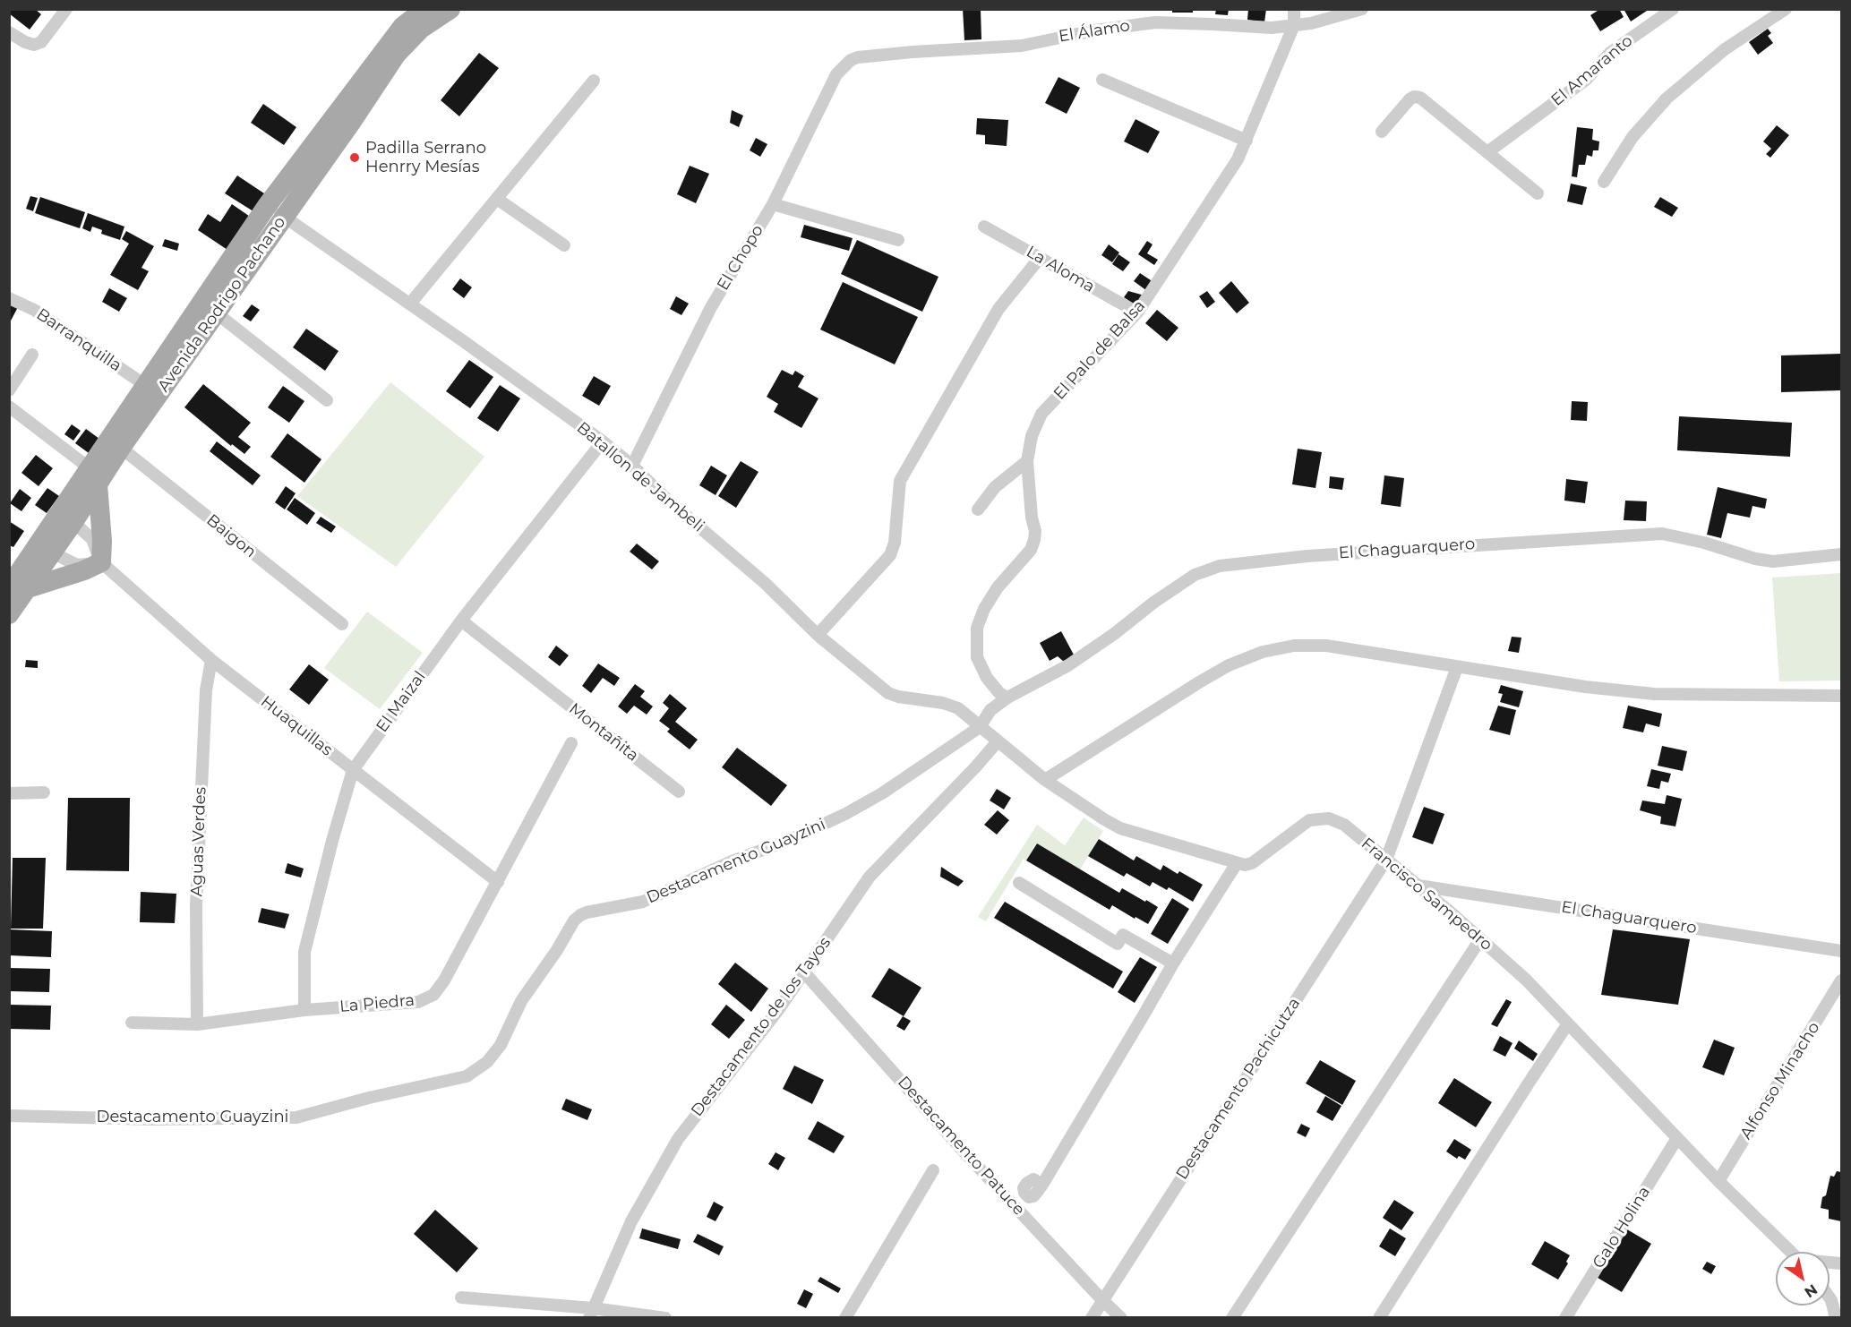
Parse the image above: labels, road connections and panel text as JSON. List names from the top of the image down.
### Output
{
  "streets": {
    "main road": ["Avenida Rodrigo Pachano"],
    "street": [
      "El Álamo",
      "El Amaranto",
      "El Chopo",
      "La Aloma",
      "Barranquilla",
      "El Palo de Balsa",
      "Batallon de Jambeli",
      "Baigon",
      "El Chaguarquero",
      "El Maizal",
      "Huaquillas",
      "Montañita",
      "Aguas Verdes",
      "Destacamento Guayzini",
      "Francisco Sampedro",
      "La Piedra",
      "Destacamento de los Tayos",
      "Alfonso Minacho",
      "Destacamento Pachicutza",
      "Destacamento Patuce",
      "Galo Holina"
    ]
  },
  "crossings": [
    ["El Álamo", "El Chopo"],
    ["El Álamo", "El Palo de Balsa"],
    ["El Chopo", "Batallon de Jambeli"],
    ["La Aloma", "El Palo de Balsa"],
    ["Avenida Rodrigo Pachano", "Barranquilla"],
    ["Avenida Rodrigo Pachano", "Batallon de Jambeli"],
    ["Avenida Rodrigo Pachano", "Baigon"],
    ["El Palo de Balsa", "El Chaguarquero"],
    ["Batallon de Jambeli", "El Chaguarquero"],
    ["Batallon de Jambeli", "El Maizal"],
    ["Batallon de Jambeli", "Destacamento Guayzini"],
    ["El Chaguarquero", "Destacamento Guayzini"],
    ["El Chaguarquero", "Francisco Sampedro"],
    ["El Maizal", "Huaquillas"],
    ["El Maizal", "Montañita"],
    ["El Maizal", "La Piedra"],
    ["Huaquillas", "Aguas Verdes"],
    ["Huaquillas", "La Piedra"],
    ["Aguas Verdes", "La Piedra"],
    ["Francisco Sampedro", "Alfonso Minacho"],
    ["Francisco Sampedro", "Destacamento Pachicutza"],
    ["Francisco Sampedro", "Galo Holina"],
    ["Destacamento de los Tayos", "Destacamento Patuce"],
    ["Destacamento Pachicutza", "Destacamento Patuce"]
  ],
  "places": ["Padilla Serrano Henrry Mesías"],
  "north": "bottom right"
}
